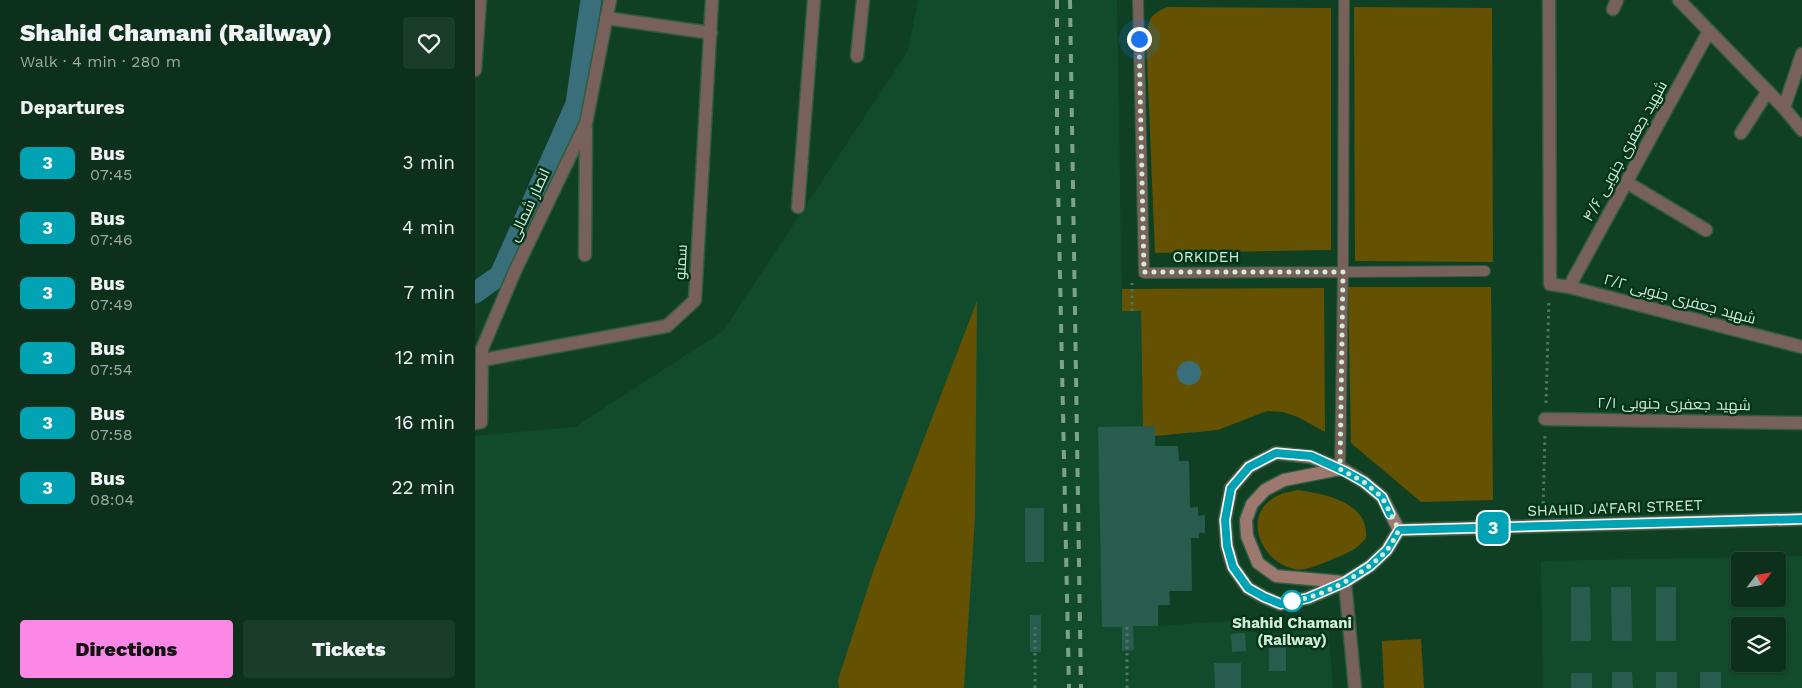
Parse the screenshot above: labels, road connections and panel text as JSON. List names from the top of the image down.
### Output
{
  "streets": {
    "main road": ["SHAHID JA'FARI STREET"],
    "street": [
      "شهید جعفری جنوبی ۴/۶",
      "انصار شمالی",
      "سمنو",
      "شهید جعفری جنوبی ۲/۲",
      "شهید جعفری جنوبی ۲/۱"
    ],
    "lane": ["ORKIDEH"]
  },
  "crossings": [
    ["شهید جعفری جنوبی ۴/۶", "شهید جعفری جنوبی ۲/۲"],
    ["انصار شمالی", "سمنو"]
  ],
  "places": ["Shahid Chamani (Railway)"],
  "lines": ["bus line 3"],
  "north": "top right",
  "page": {
    "heading": [
      ["Shahid Chamani (Railway)", "Walk · 4 min · 280 m"],
      "Departures"
    ],
    "on_map": "3",
    "list": [
      {
        "mark": "3",
        "name": "Bus",
        "note": "07:45",
        "value": "3 min"
      },
      {
        "mark": "3",
        "name": "Bus",
        "note": "07:46",
        "value": "4 min"
      },
      {
        "mark": "3",
        "name": "Bus",
        "note": "07:49",
        "value": "7 min"
      },
      {
        "mark": "3",
        "name": "Bus",
        "note": "07:54",
        "value": "12 min"
      },
      {
        "mark": "3",
        "name": "Bus",
        "note": "07:58",
        "value": "16 min"
      },
      {
        "mark": "3",
        "name": "Bus",
        "note": "08:04",
        "value": "22 min"
      }
    ],
    "buttons": ["Directions", "Tickets"]
  }
}
